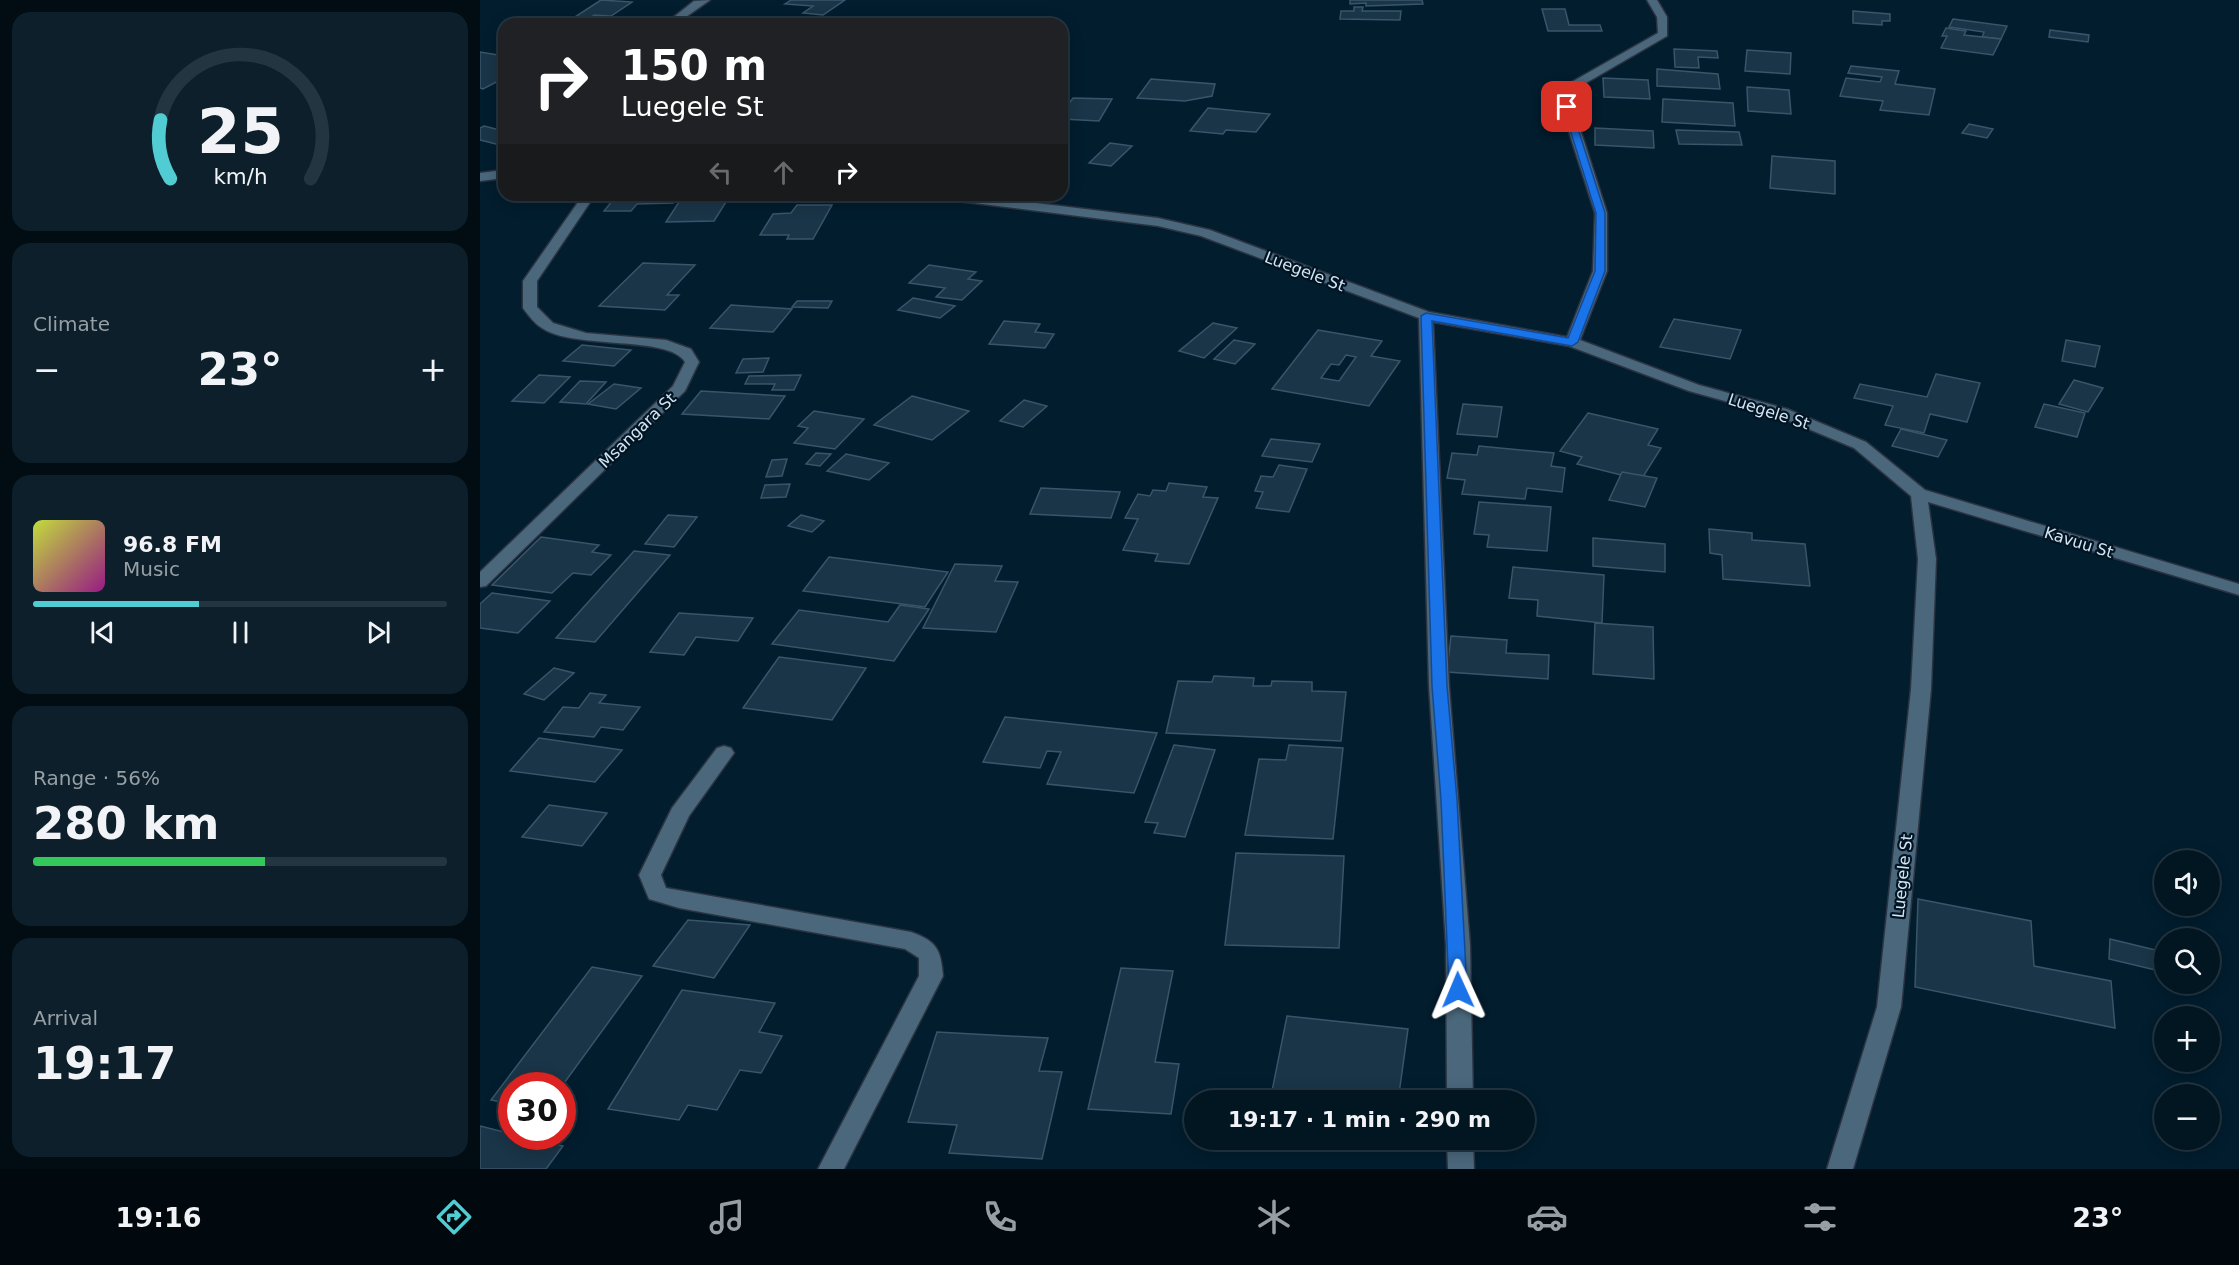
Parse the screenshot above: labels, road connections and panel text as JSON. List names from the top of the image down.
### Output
{
  "streets": {
    "street": ["Luegele St", "Msangara St", "Kavuu St"]
  },
  "crossings": [
    ["Luegele St", "Kavuu St"]
  ],
  "page": {
    "turn": ["150 m", "Luegele St"],
    "tile": [
      "Climate",
      ["Range · 56%", "280 km"],
      ["Arrival", "19:17"]
    ],
    "heat": ["−", "23°", "+"],
    "song": ["96.8 FM", "Music"],
    "map_buttons": ["+", "−"],
    "limit": "30",
    "trip": "19:17 · 1 min · 290 m",
    "tabs": ["19:16", "23°"],
    "gauge": ["25", "km/h"]
  }
}
